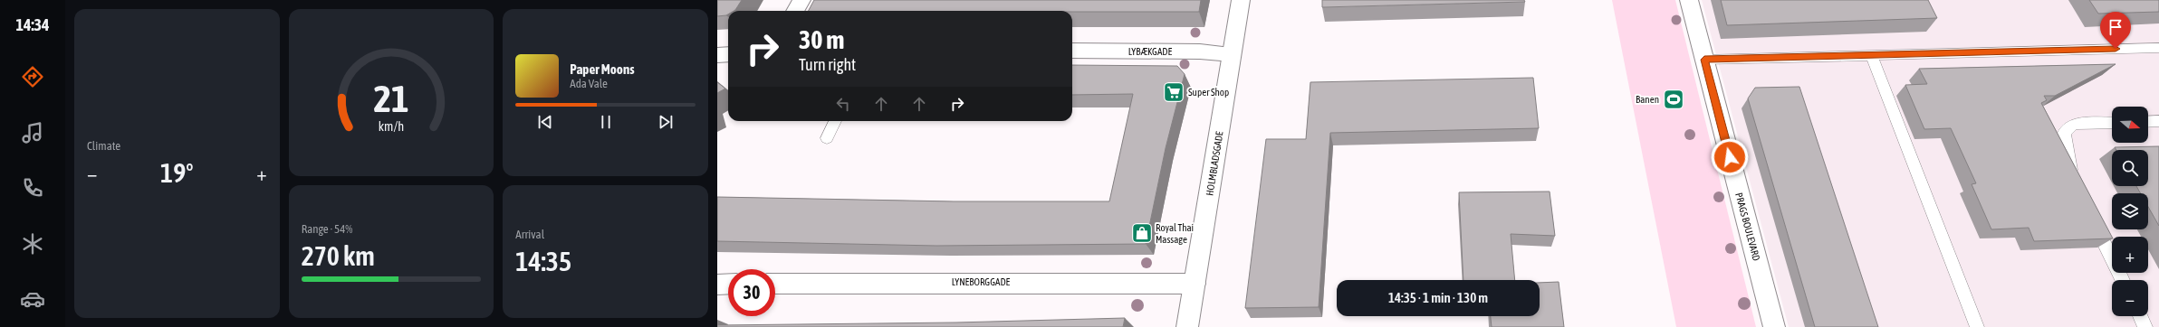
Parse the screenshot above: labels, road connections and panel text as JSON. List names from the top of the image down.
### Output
{
  "streets": {
    "street": [
      "LYBÆKGADE",
      "HOLMBLADSGADE",
      "PRAGS BOULEVARD",
      "LYNEBORGGADE"
    ]
  },
  "crossings": [
    ["LYBÆKGADE", "HOLMBLADSGADE"],
    ["HOLMBLADSGADE", "LYNEBORGGADE"]
  ],
  "places": {
    "supermarket": ["Super Shop"],
    "sports": ["Banen"],
    "shop": ["Royal Thai Massage"]
  },
  "north": "right",
  "page": {
    "tabs": "14:34",
    "tile": [
      "Climate",
      ["Range · 54%", "270 km"],
      ["Arrival", "14:35"]
    ],
    "turn": ["30 m", "Turn right"],
    "song": ["Paper Moons", "Ada Vale"],
    "map_buttons": ["+", "−"],
    "heat": ["−", "19°", "+"],
    "limit": "30",
    "trip": "14:35 · 1 min · 130 m",
    "gauge": ["21", "km/h"]
  }
}
